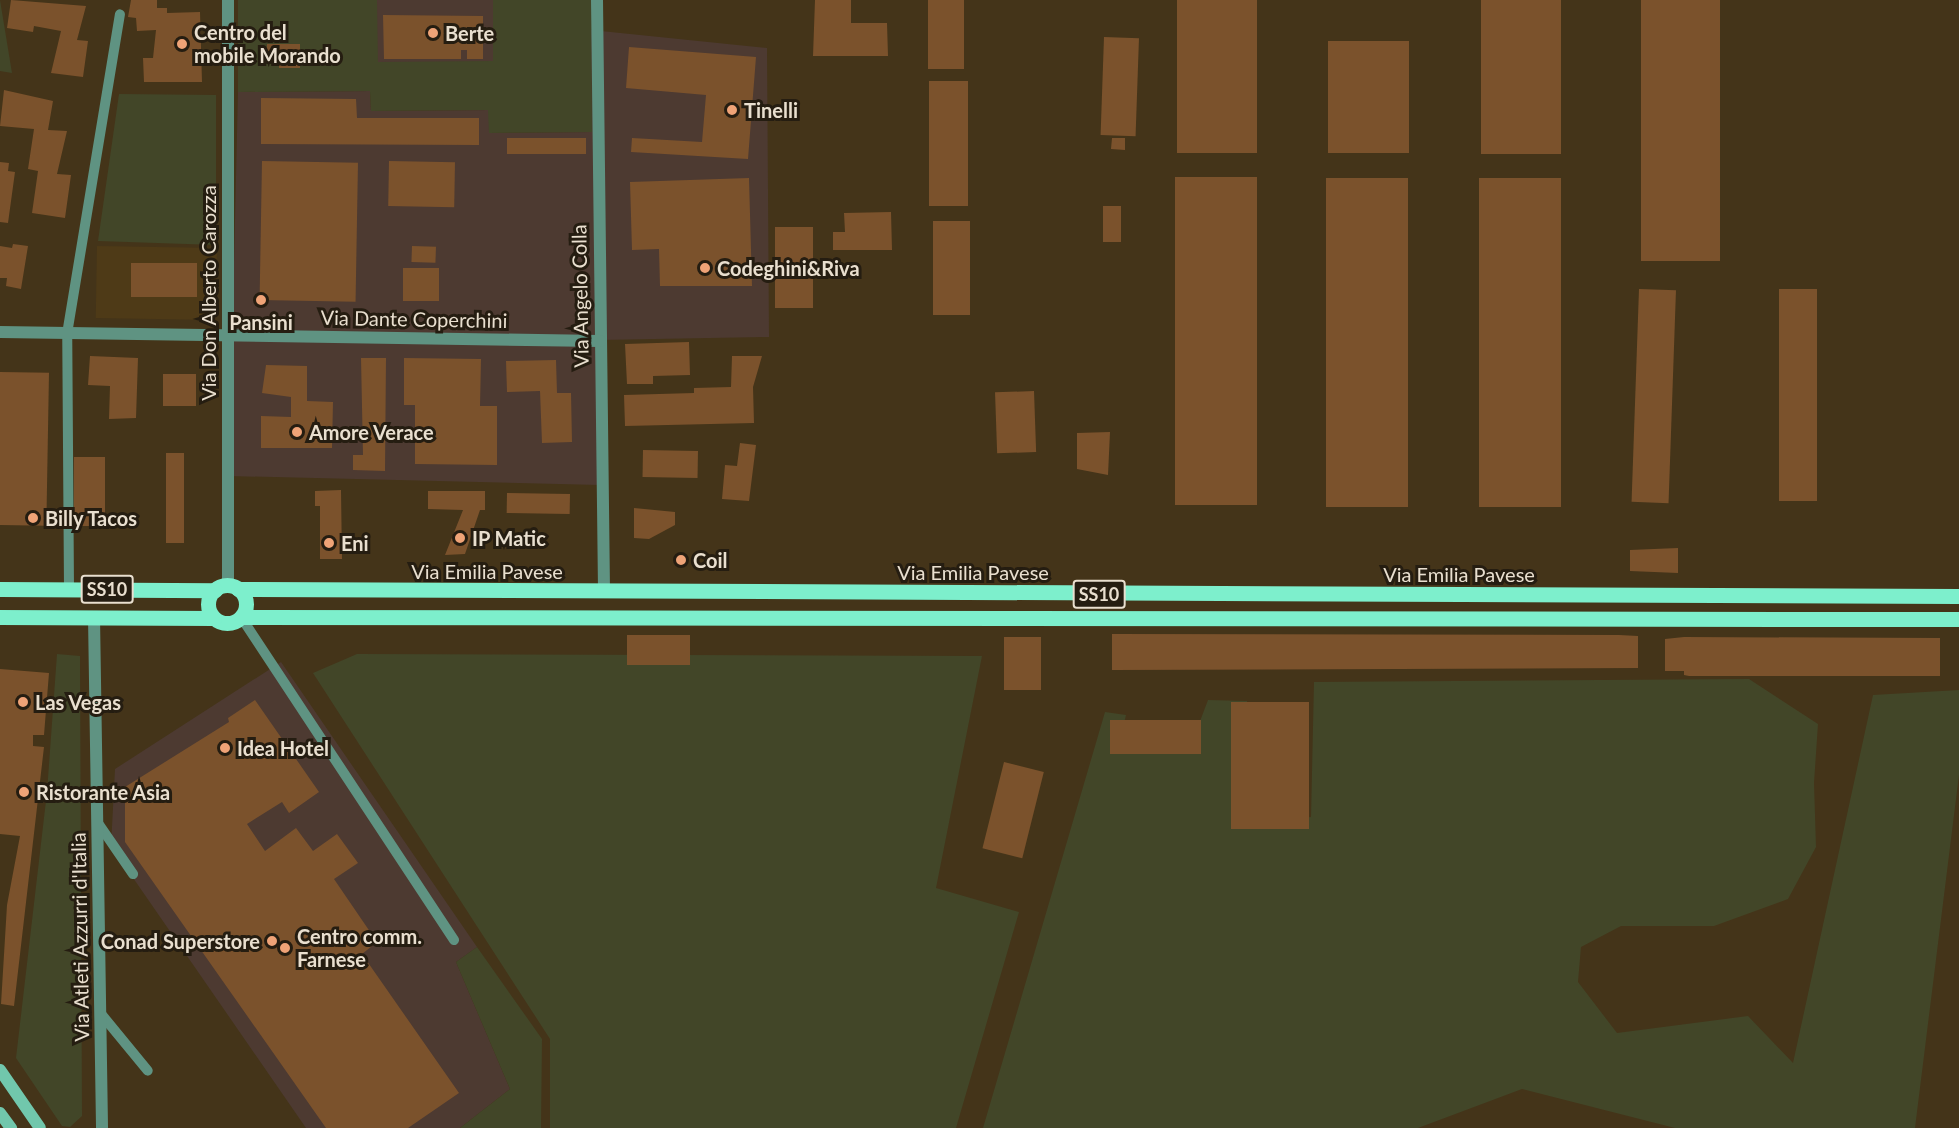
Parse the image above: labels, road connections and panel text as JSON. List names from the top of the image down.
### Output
{
  "streets": {
    "main road": ["Via Emilia Pavese", "SS10"],
    "street": [
      "Via Don Alberto Carozza",
      "Via Angelo Colla",
      "Via Dante Coperchini",
      "Via Atleti Azzurri d'Italia"
    ]
  },
  "crossings": [
    ["Via Don Alberto Carozza", "Via Dante Coperchini"],
    ["Via Don Alberto Carozza", "Via Emilia Pavese"],
    ["Via Don Alberto Carozza", "SS10"],
    ["Via Angelo Colla", "Via Dante Coperchini"],
    ["Via Angelo Colla", "Via Emilia Pavese"],
    ["Via Emilia Pavese", "SS10"],
    ["SS10", "Via Atleti Azzurri d'Italia"]
  ],
  "places": [
    "Berte",
    "Centro del mobile Morando",
    "Tinelli",
    "Codeghini&Riva",
    "Pansini",
    "Amore Verace",
    "Billy Tacos",
    "IP Matic",
    "Eni",
    "Coil",
    "Las Vegas",
    "Idea Hotel",
    "Ristorante Asia",
    "Conad Superstore",
    "Centro comm. Farnese"
  ]
}
